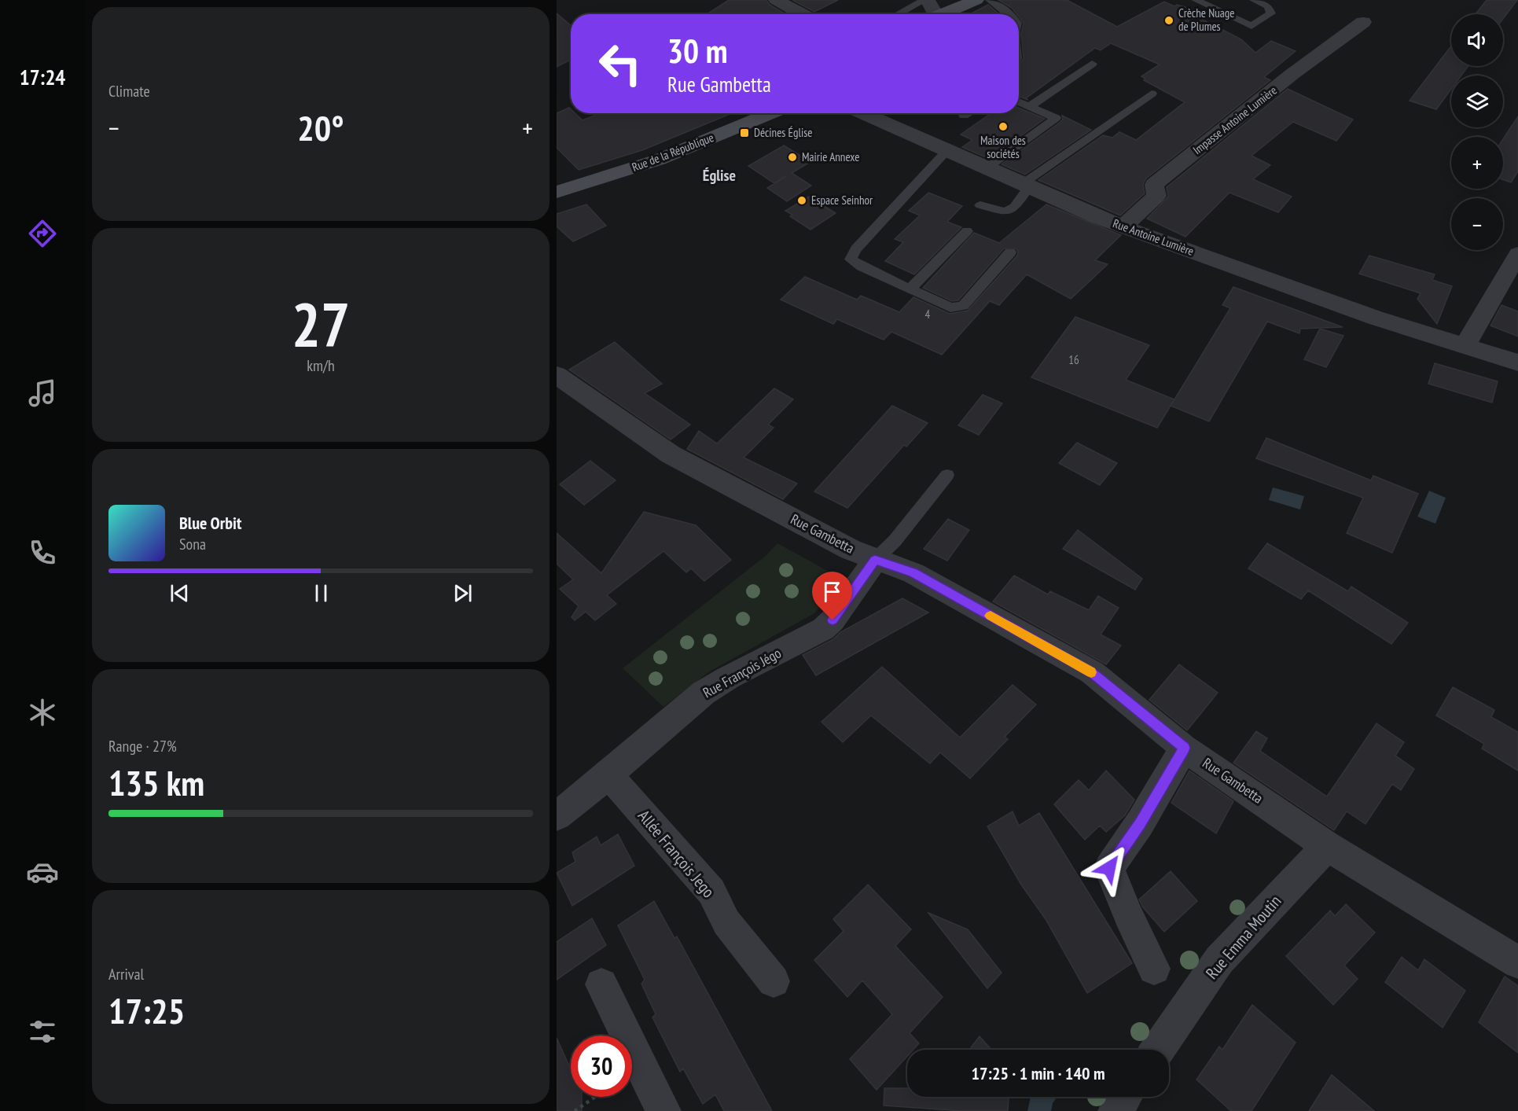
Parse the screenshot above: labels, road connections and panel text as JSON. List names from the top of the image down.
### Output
{
  "streets": {
    "street": [
      "Impasse Antoine Lumière",
      "Rue de la République",
      "Rue Antoine Lumière",
      "Rue Gambetta",
      "Rue François Jégo",
      "Allée François Jego",
      "Rue Emma Moutin"
    ]
  },
  "crossings": [
    ["Impasse Antoine Lumière", "Rue Antoine Lumière"],
    ["Rue Gambetta", "Rue François Jégo"],
    ["Rue Gambetta", "Rue Emma Moutin"],
    ["Rue François Jégo", "Allée François Jego"]
  ],
  "districts": ["Église"],
  "places": {
    "other": [
      "Crèche Nuage de Plumes",
      "Maison des sociétés",
      "Mairie Annexe",
      "Espace Seinhor"
    ],
    "transit": ["Décines Église"]
  },
  "house_numbers": ["4", "16"],
  "page": {
    "tabs": "17:24",
    "tile": [
      "Climate",
      ["27", "km/h"],
      ["Range · 27%", "135 km"],
      ["Arrival", "17:25"]
    ],
    "map_buttons": ["+", "−"],
    "turn": ["30 m", "Rue Gambetta"],
    "heat": ["−", "20°", "+"],
    "song": ["Blue Orbit", "Sona"],
    "limit": "30",
    "trip": "17:25 · 1 min · 140 m"
  }
}
